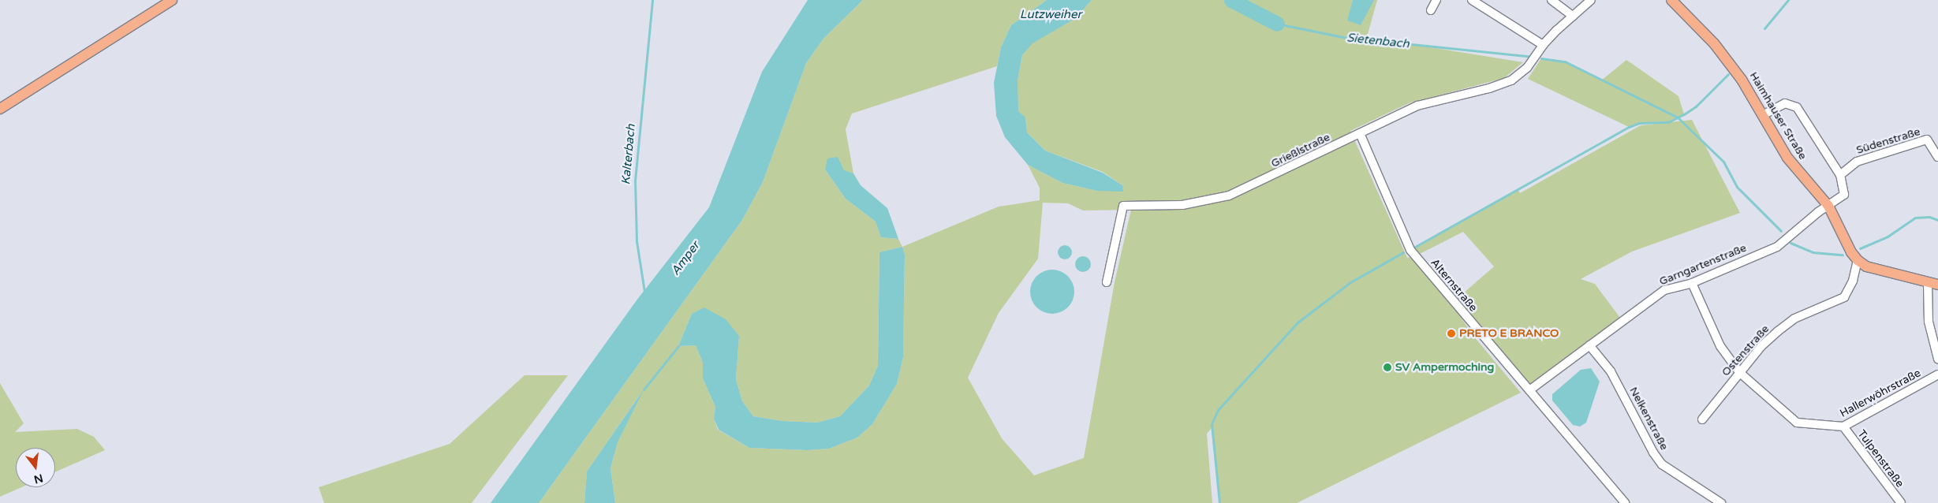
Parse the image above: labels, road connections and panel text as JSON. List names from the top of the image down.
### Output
{
  "streets": {
    "main road": ["Haimhauser Straße"],
    "street": [
      "Südenstraße",
      "Grießlstraße",
      "Garngartenstraße",
      "Alternstraße",
      "Ostenstraße",
      "Hallerwöhrstraße",
      "Nelkenstraße",
      "Tulpenstraße"
    ]
  },
  "crossings": [
    ["Haimhauser Straße", "Garngartenstraße"],
    ["Haimhauser Straße", "Ostenstraße"],
    ["Südenstraße", "Garngartenstraße"],
    ["Grießlstraße", "Alternstraße"],
    ["Garngartenstraße", "Alternstraße"],
    ["Garngartenstraße", "Hallerwöhrstraße"],
    ["Garngartenstraße", "Nelkenstraße"],
    ["Ostenstraße", "Hallerwöhrstraße"],
    ["Hallerwöhrstraße", "Tulpenstraße"]
  ],
  "water": [
    "Lutzweiher",
    "Sietenbach",
    "Kalterbach",
    "Amper"
  ],
  "places": ["PRETO E BRANCO", "SV Ampermoching"],
  "north": "bottom"
}
